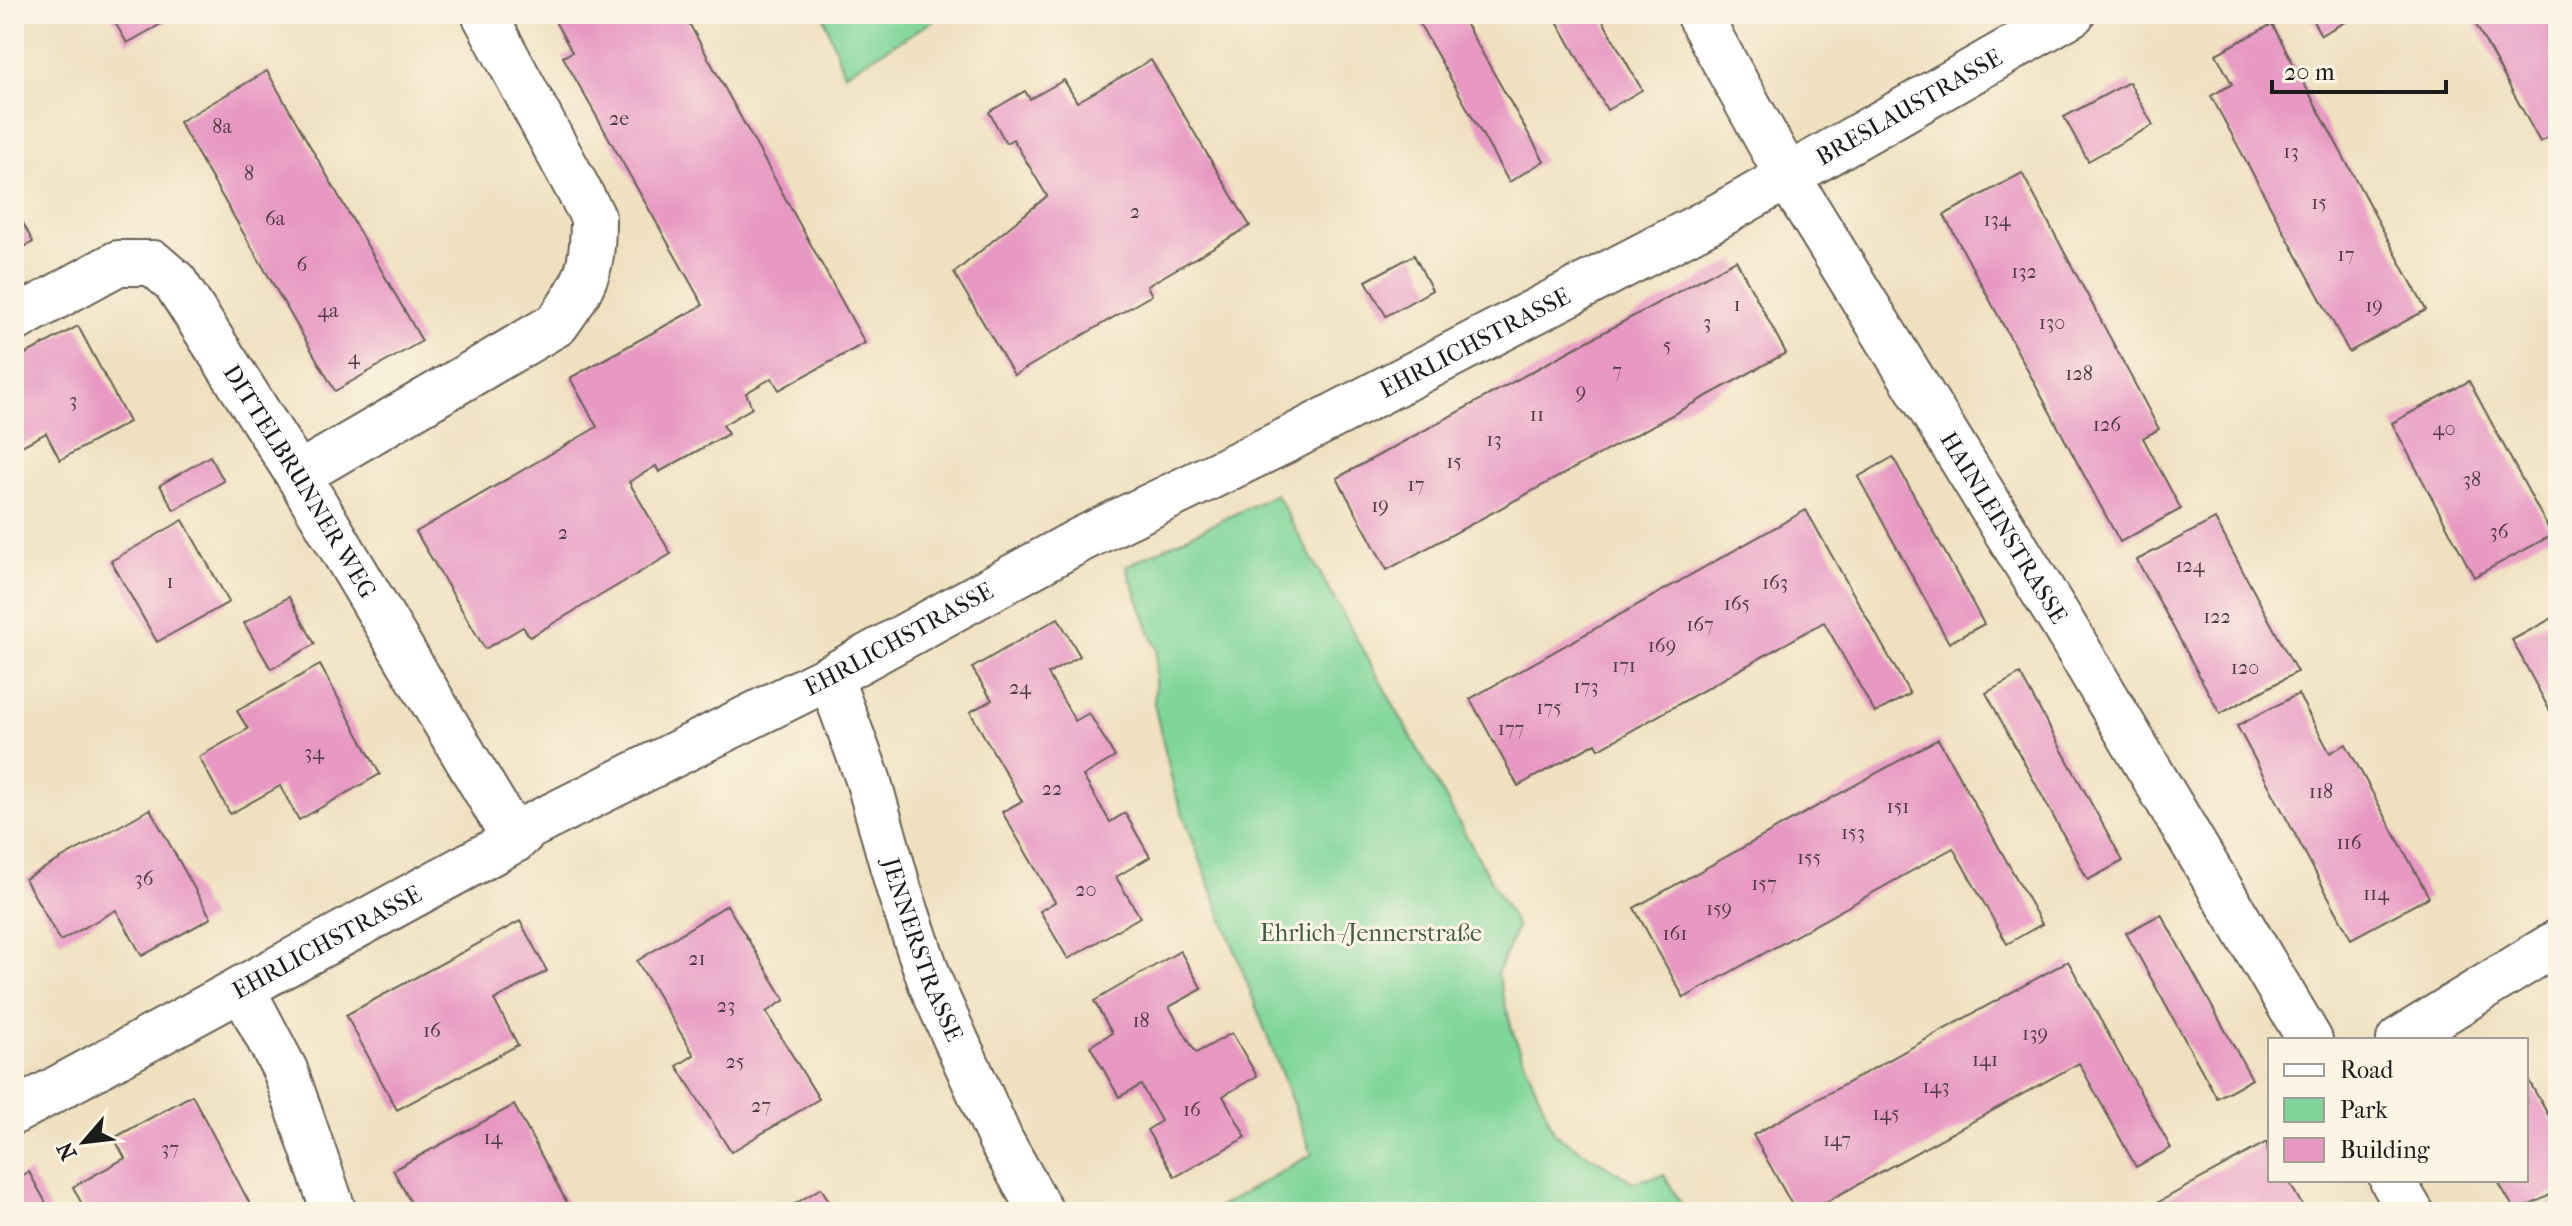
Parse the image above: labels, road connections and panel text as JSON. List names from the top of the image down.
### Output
{
  "streets": {
    "street": [
      "BRESLAUSTRASSE",
      "EHRLICHSTRASSE",
      "DITTELBRUNNER WEG",
      "HAINLEINSTRASSE",
      "JENNERSTRASSE"
    ]
  },
  "crossings": [
    ["BRESLAUSTRASSE", "EHRLICHSTRASSE"],
    ["BRESLAUSTRASSE", "HAINLEINSTRASSE"],
    ["EHRLICHSTRASSE", "DITTELBRUNNER WEG"],
    ["EHRLICHSTRASSE", "HAINLEINSTRASSE"],
    ["EHRLICHSTRASSE", "JENNERSTRASSE"]
  ],
  "parks": ["Ehrlich-/Jennerstraße"],
  "house_numbers": [
    "2e",
    "8a",
    "13",
    "8",
    "15",
    "2",
    "6a",
    "134",
    "17",
    "6",
    "132",
    "1",
    "19",
    "4a",
    "3",
    "130",
    "5",
    "4",
    "7",
    "128",
    "9",
    "3",
    "11",
    "126",
    "40",
    "13",
    "15",
    "38",
    "17",
    "19",
    "36",
    "2",
    "124",
    "1",
    "163",
    "165",
    "122",
    "167",
    "169",
    "171",
    "120",
    "173",
    "24",
    "175",
    "177",
    "34",
    "22",
    "118",
    "151",
    "153",
    "116",
    "155",
    "36",
    "157",
    "20",
    "114",
    "159",
    "161",
    "21",
    "23",
    "18",
    "16",
    "139",
    "141",
    "25",
    "143",
    "27",
    "16",
    "145",
    "14",
    "147",
    "37"
  ],
  "legend": ["Road", "Park", "Building"],
  "scale_bar": "20 m",
  "north": "bottom left"
}
